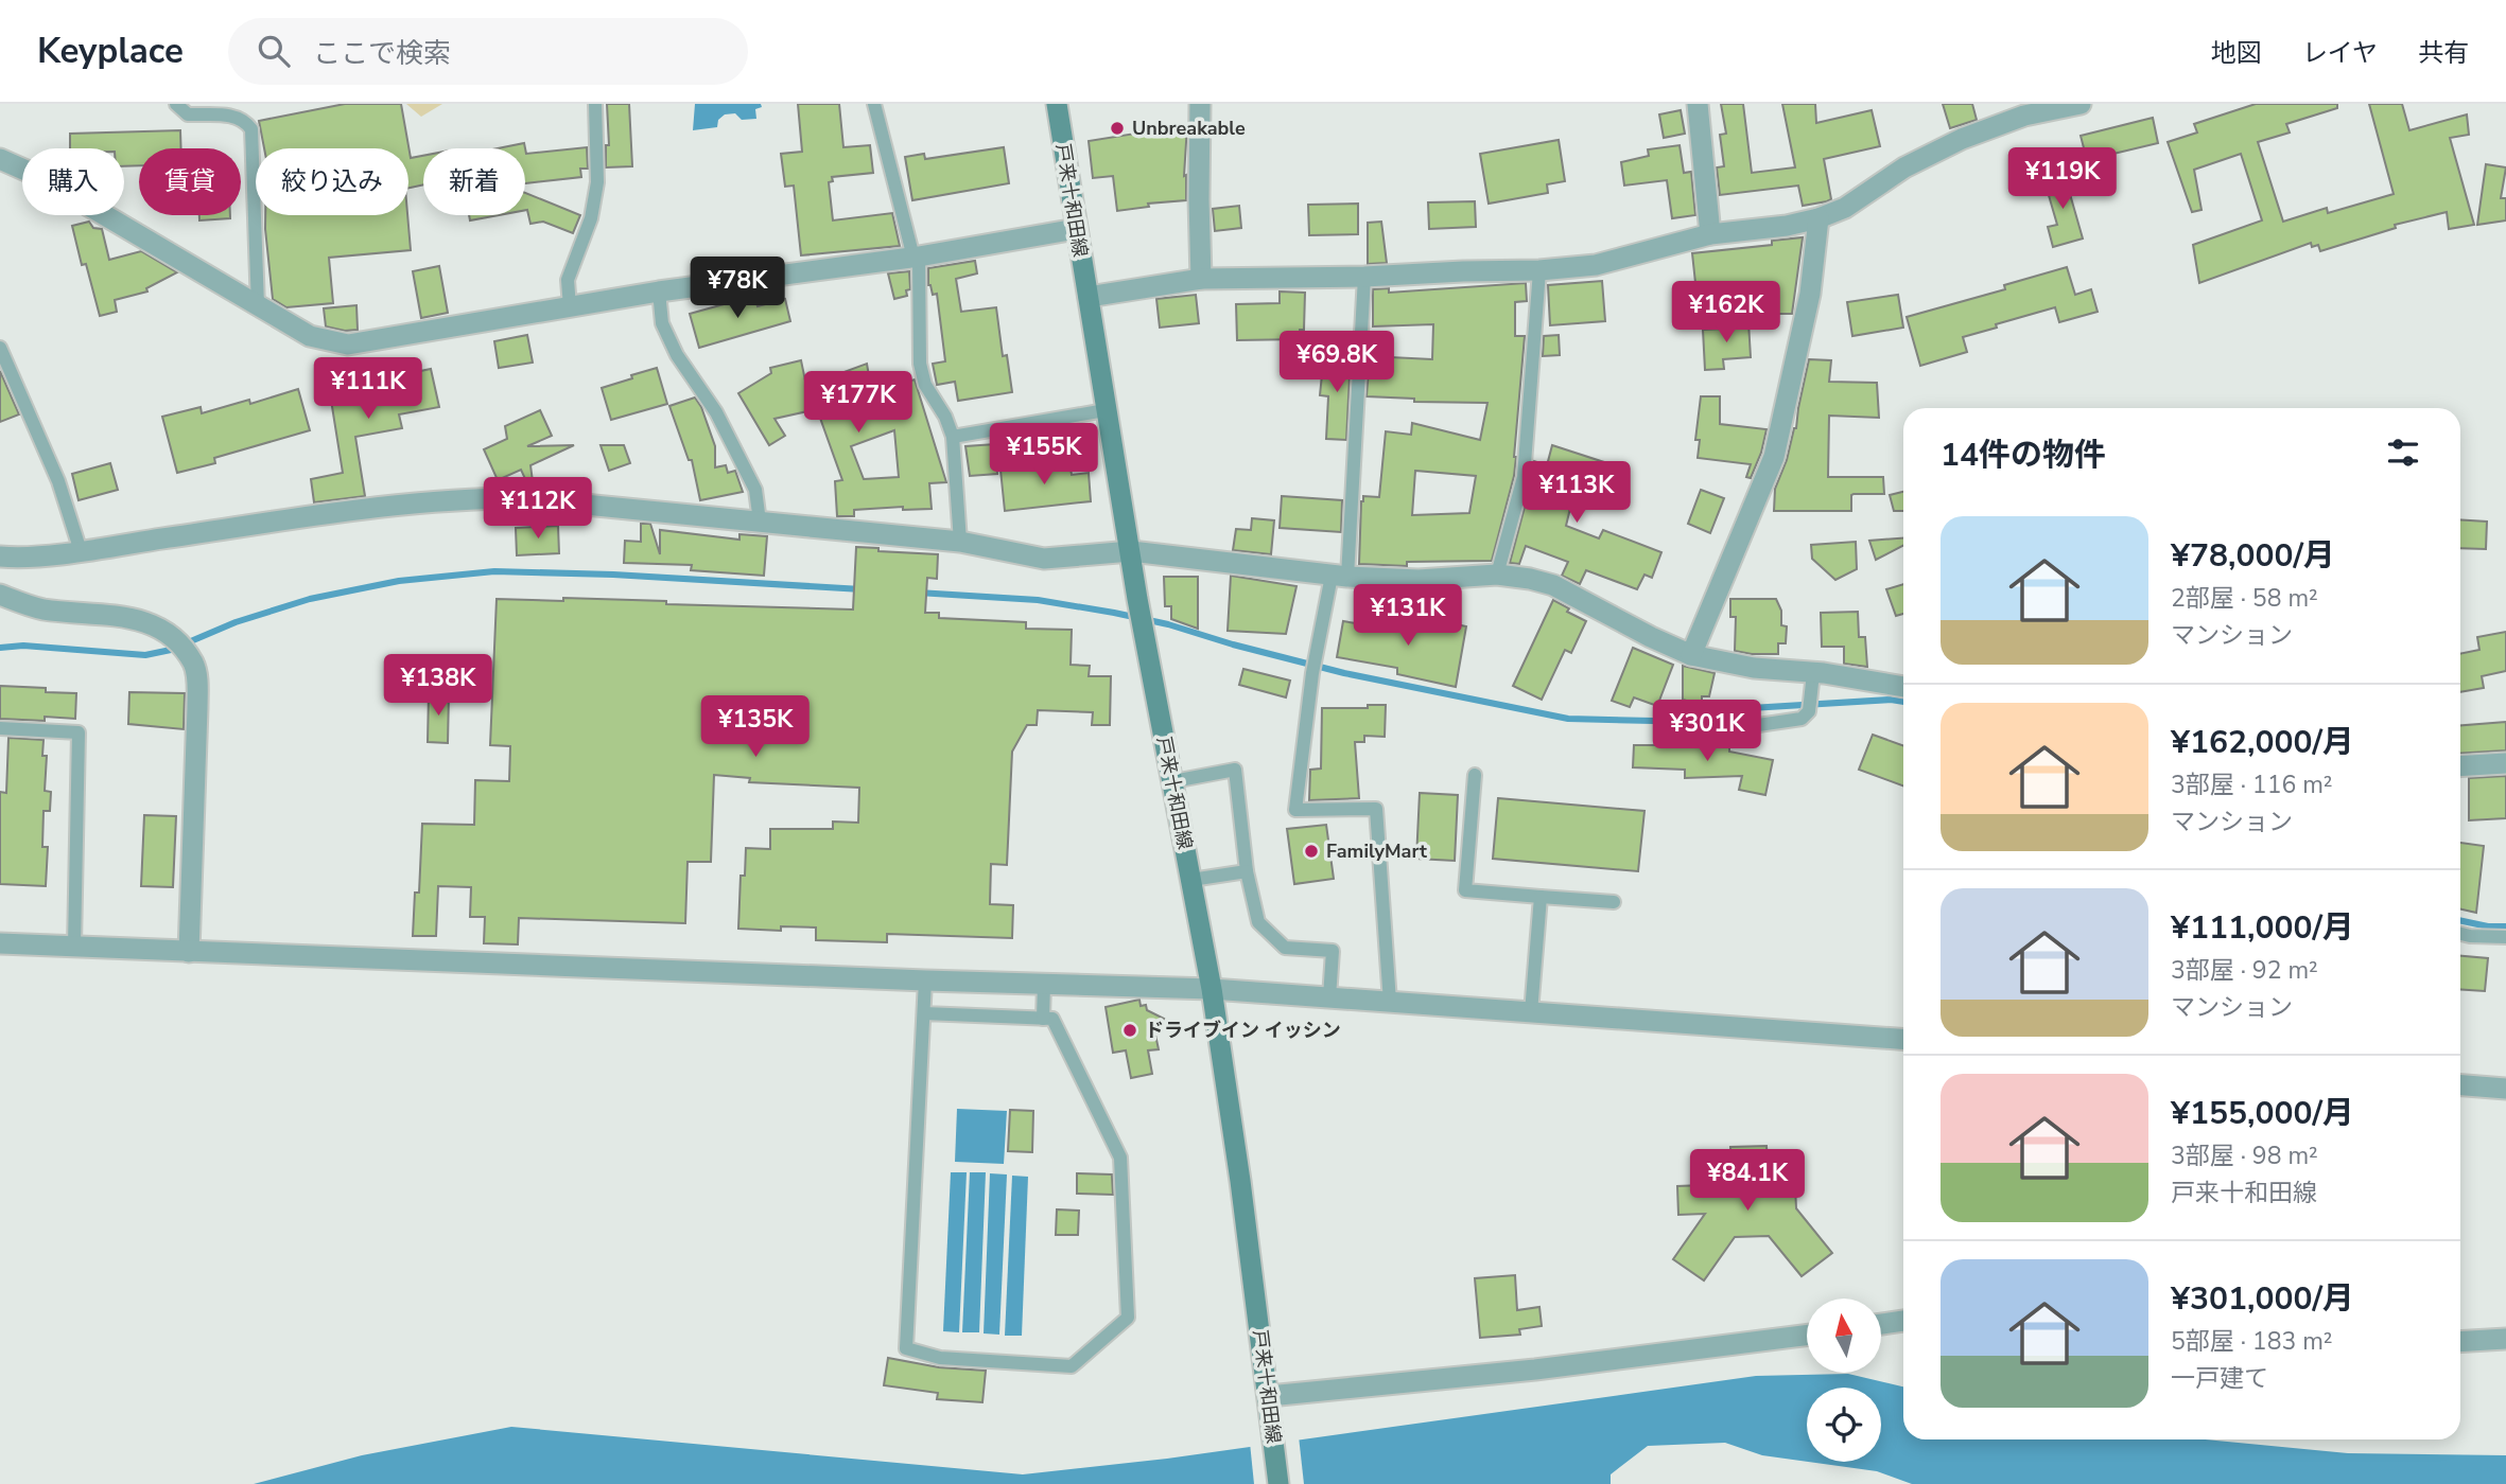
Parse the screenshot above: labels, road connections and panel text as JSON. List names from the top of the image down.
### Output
{
  "streets": {
    "main road": ["戸来十和田線"]
  },
  "places": ["Unbreakable", "FamilyMart", "ドライブイン イッシン"],
  "north": "top",
  "page": {
    "header": "Keyplace",
    "search": "ここで検索",
    "nav": ["地図", "レイヤ", "共有"],
    "price": [
      "¥119K",
      "¥78K",
      "¥162K",
      "¥69.8K",
      "¥111K",
      "¥177K",
      "¥155K",
      "¥113K",
      "¥112K",
      "¥131K",
      "¥138K",
      "¥135K",
      "¥301K",
      "¥84.1K"
    ],
    "chip": [
      "購入",
      "賃貸",
      "絞り込み",
      "新着"
    ],
    "heading": "14件の物件",
    "list": [
      {
        "name": "¥78,000/月",
        "note": "2部屋 · 58 m² · マンション"
      },
      {
        "name": "¥162,000/月",
        "note": "3部屋 · 116 m² · マンション"
      },
      {
        "name": "¥111,000/月",
        "note": "3部屋 · 92 m² · マンション"
      },
      {
        "name": "¥155,000/月",
        "note": "3部屋 · 98 m² · 戸来十和田線"
      },
      {
        "name": "¥301,000/月",
        "note": "5部屋 · 183 m² · 一戸建て"
      }
    ]
  }
}
